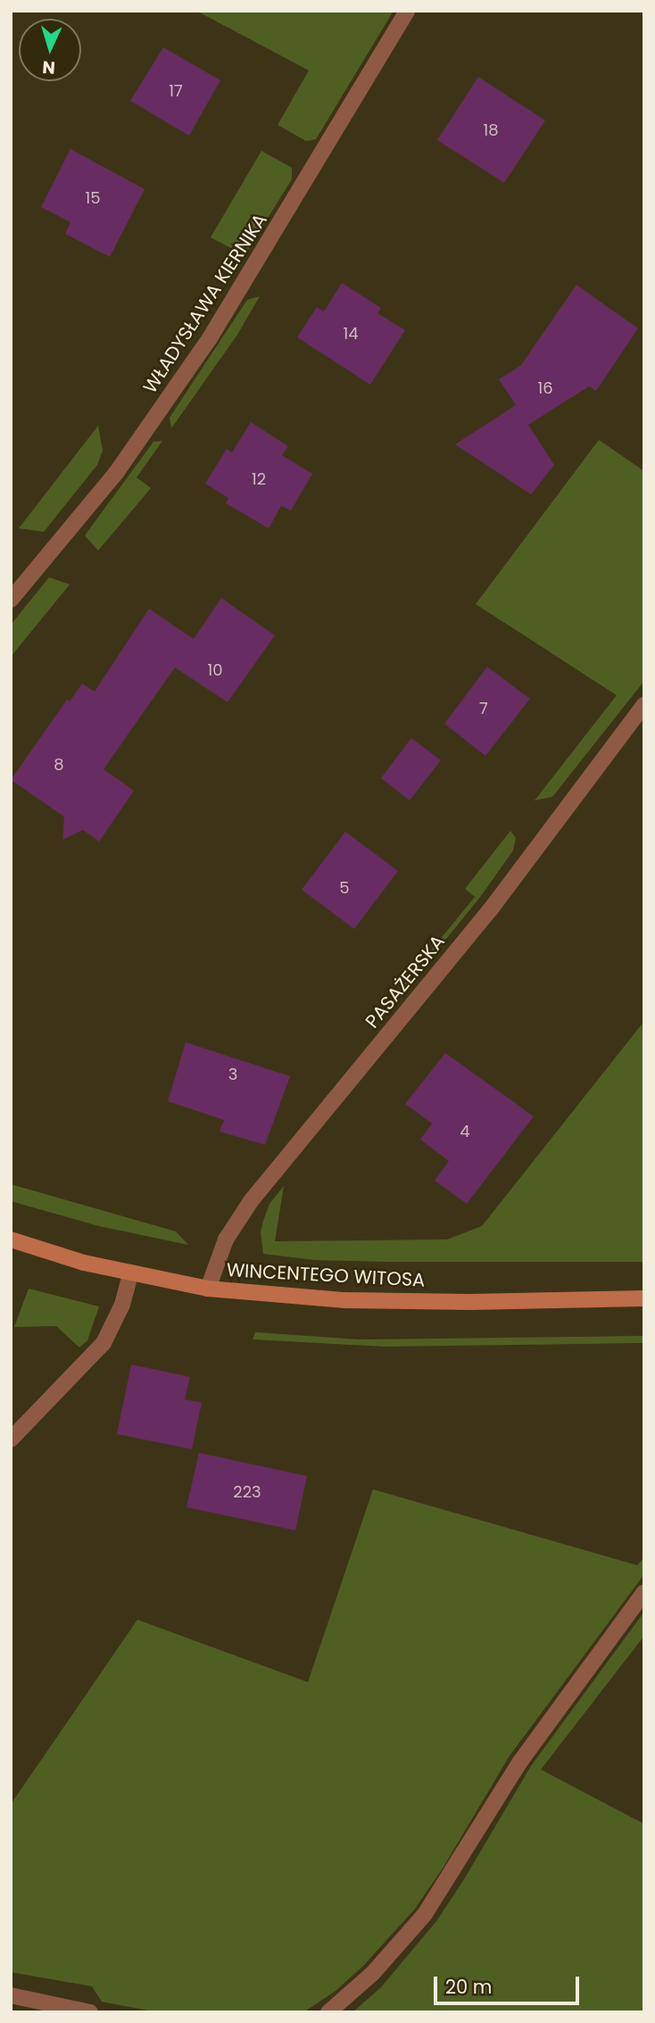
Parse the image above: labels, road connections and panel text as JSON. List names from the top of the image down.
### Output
{
  "streets": {
    "street": ["WŁADYSŁAWA KIERNIKA", "PASAŻERSKA", "WINCENTEGO WITOSA"]
  },
  "crossings": [
    ["PASAŻERSKA", "WINCENTEGO WITOSA"]
  ],
  "house_numbers": [
    "17",
    "18",
    "15",
    "14",
    "16",
    "12",
    "10",
    "7",
    "8",
    "5",
    "3",
    "4",
    "223"
  ],
  "scale_bar": "20 m",
  "north": "bottom"
}
